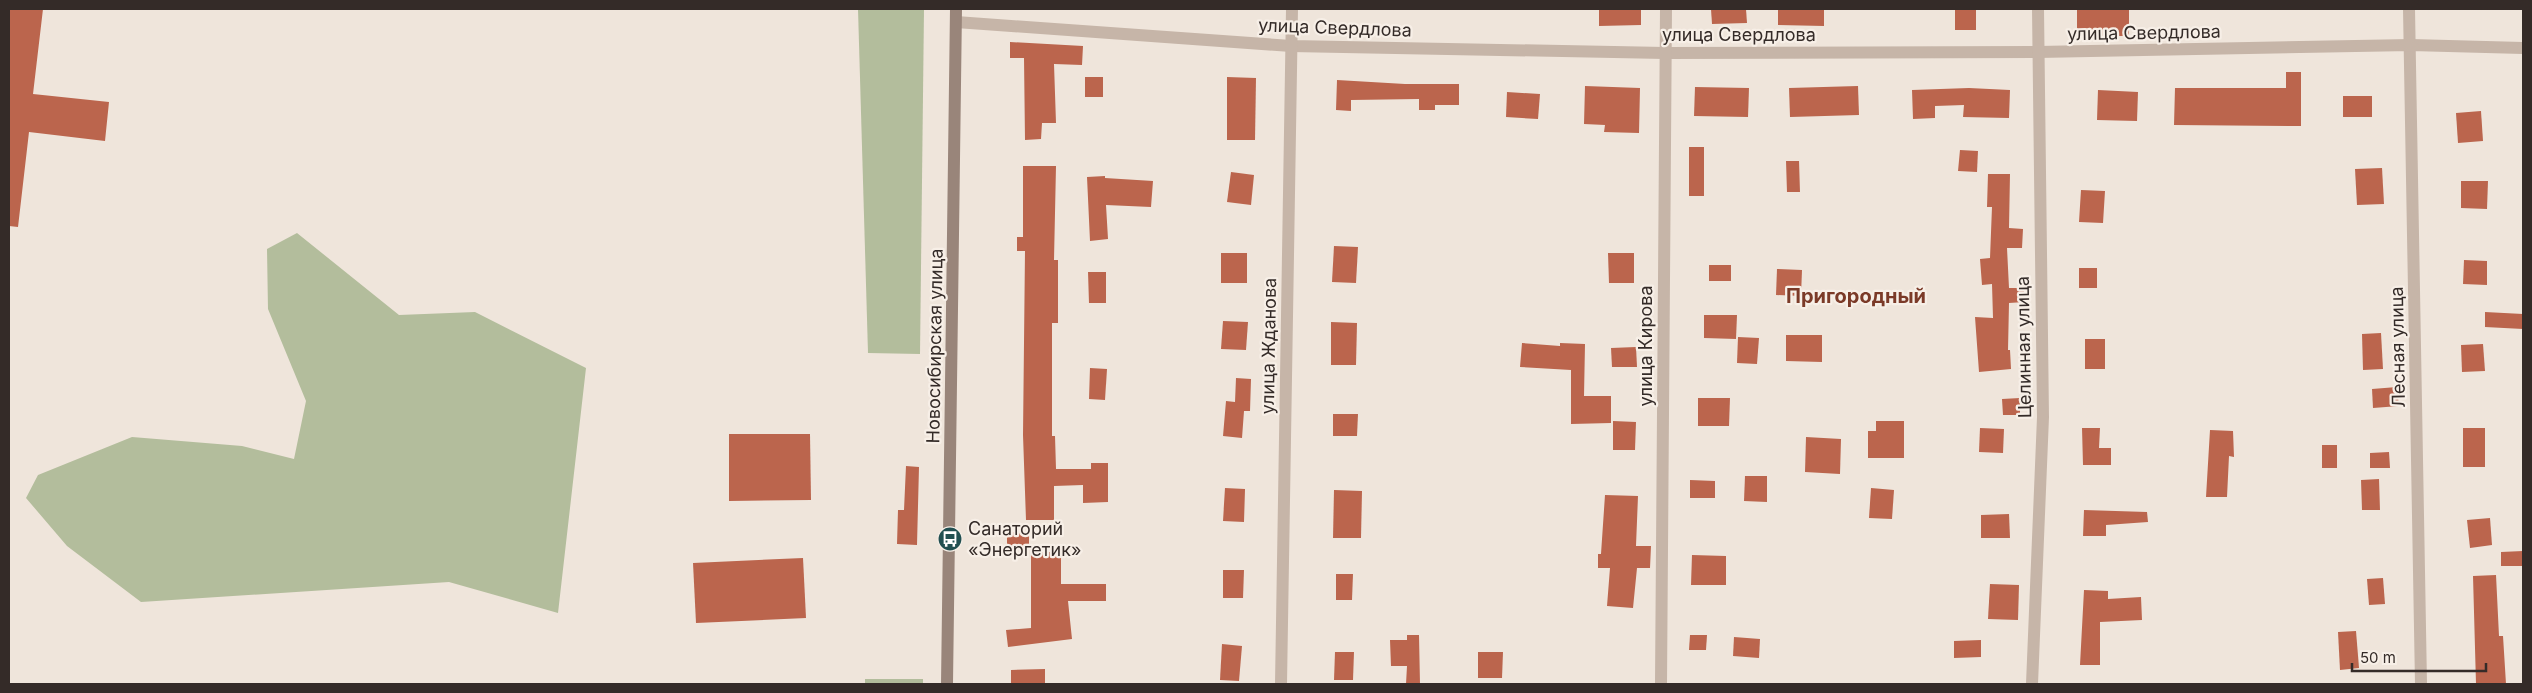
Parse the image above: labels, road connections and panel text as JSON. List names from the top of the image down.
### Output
{
  "streets": {
    "street": [
      "улица Свердлова",
      "Новосибирская улица",
      "улица Жданова",
      "улица Кирова",
      "Целинная улица",
      "Лесная улица"
    ]
  },
  "crossings": [
    ["улица Свердлова", "Новосибирская улица"],
    ["улица Свердлова", "улица Жданова"],
    ["улица Свердлова", "улица Кирова"],
    ["улица Свердлова", "Целинная улица"],
    ["улица Свердлова", "Лесная улица"]
  ],
  "districts": ["Пригородный"],
  "places": {
    "bus stop": ["Санаторий «Энергетик»"]
  },
  "scale_bar": "50 m"
}
